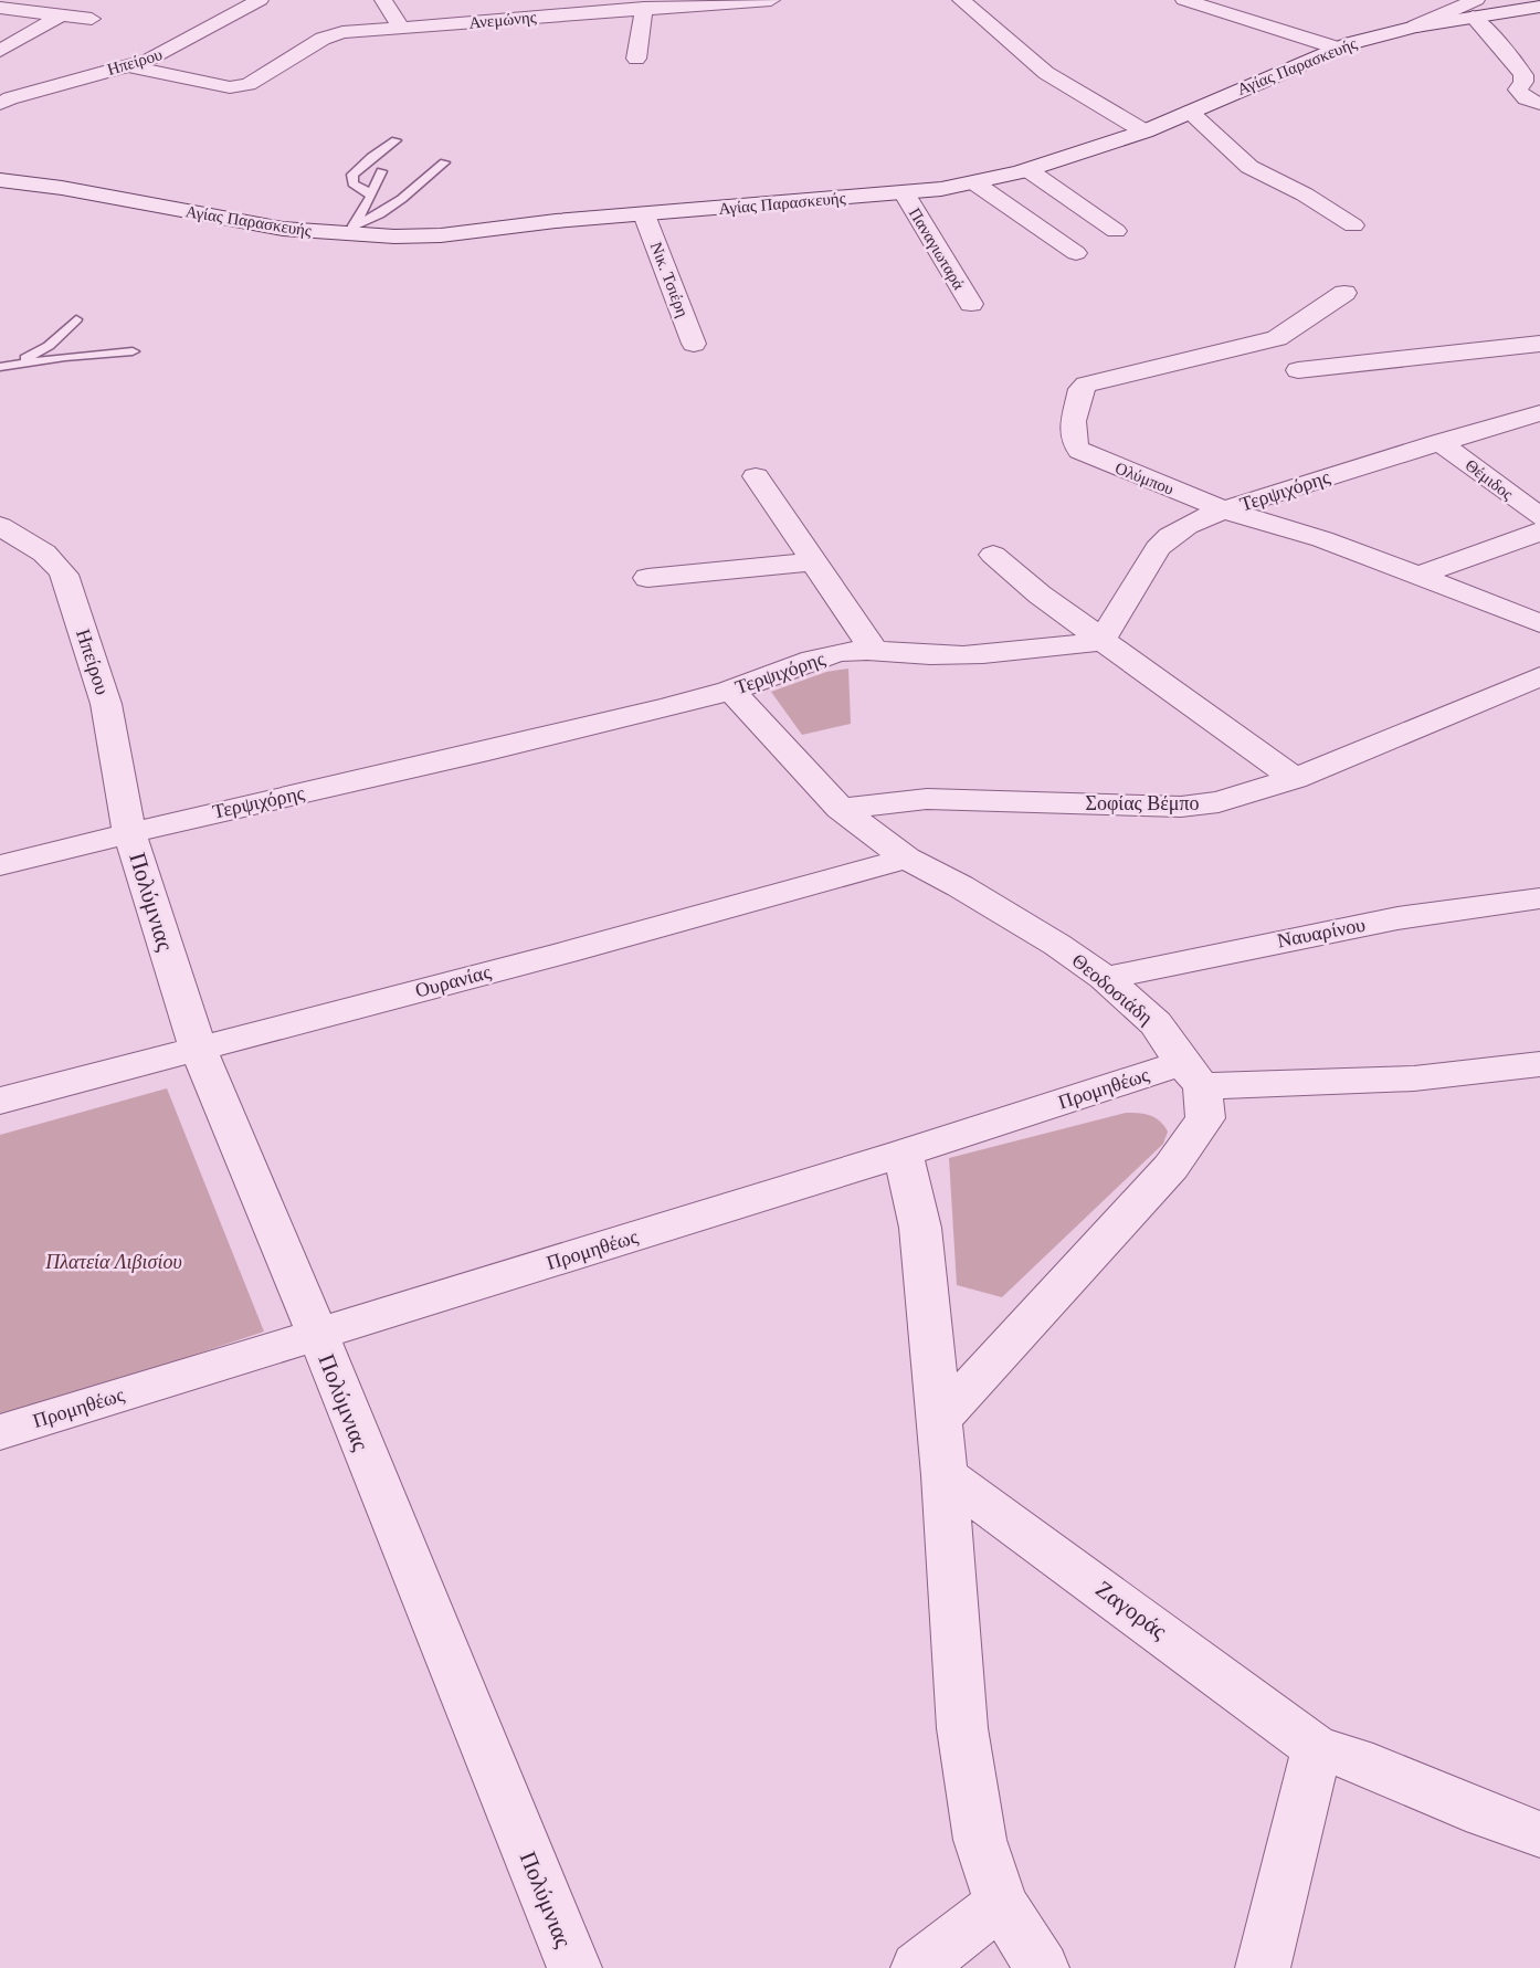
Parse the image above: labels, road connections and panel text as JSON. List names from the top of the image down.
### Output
{
  "streets": {
    "street": [
      "Ανεμώνης",
      "Ηπείρου",
      "Αγίας Παρασκευής",
      "Παναγιωταρά",
      "Νικ. Τσιέρη",
      "Ολύμπου",
      "Θέμιδος",
      "Τερψιχόρης",
      "Σοφίας Βέμπο",
      "Πολύμνιας",
      "Ναυαρίνου",
      "Ουρανίας",
      "Θεοδοσιάδη",
      "Προμηθέως",
      "Ζαγοράς"
    ]
  },
  "crossings": [
    ["Ανεμώνης", "Ηπείρου"],
    ["Ηπείρου", "Τερψιχόρης"],
    ["Ηπείρου", "Πολύμνιας"],
    ["Αγίας Παρασκευής", "Παναγιωταρά"],
    ["Αγίας Παρασκευής", "Νικ. Τσιέρη"],
    ["Ολύμπου", "Τερψιχόρης"],
    ["Θέμιδος", "Τερψιχόρης"],
    ["Τερψιχόρης", "Πολύμνιας"],
    ["Τερψιχόρης", "Θεοδοσιάδη"],
    ["Σοφίας Βέμπο", "Θεοδοσιάδη"],
    ["Πολύμνιας", "Ουρανίας"],
    ["Πολύμνιας", "Προμηθέως"],
    ["Ναυαρίνου", "Θεοδοσιάδη"],
    ["Ουρανίας", "Θεοδοσιάδη"],
    ["Θεοδοσιάδη", "Προμηθέως"]
  ],
  "parks": ["Πλατεία Λιβισίου"]
}
